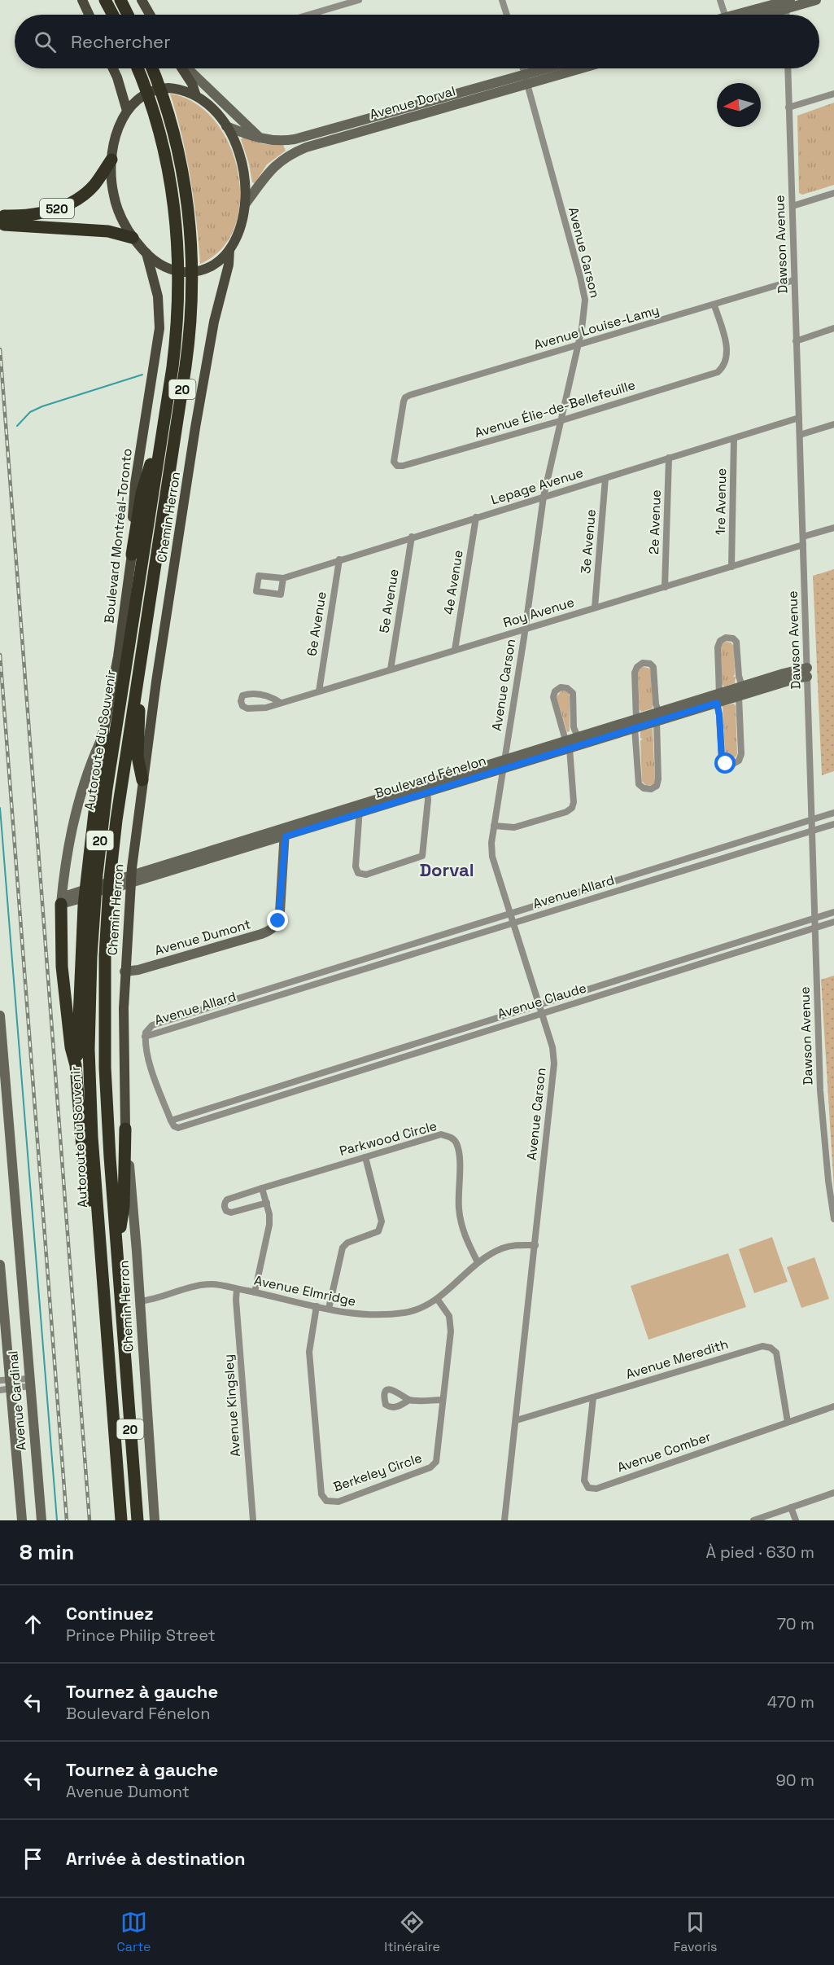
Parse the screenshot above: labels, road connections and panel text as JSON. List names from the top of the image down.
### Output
{
  "streets": {
    "highway": ["520", "20", "Autoroute du Souvenir"],
    "main road": ["Chemin Herron", "Boulevard Montréal-Toronto"],
    "street": [
      "Avenue Dorval",
      "Dawson Avenue",
      "Avenue Carson",
      "Avenue Louise-Lamy",
      "Avenue Élie-de-Bellefeuille",
      "Lepage Avenue",
      "1re Avenue",
      "2e Avenue",
      "3e Avenue",
      "4e Avenue",
      "5e Avenue",
      "Roy Avenue",
      "6e Avenue",
      "Boulevard Fénelon",
      "Avenue Allard",
      "Avenue Dumont",
      "Avenue Claude",
      "Parkwood Circle",
      "Avenue Elmridge",
      "Avenue Meredith",
      "Avenue Cardinal",
      "Avenue Kingsley",
      "Avenue Comber",
      "Berkeley Circle"
    ]
  },
  "crossings": [
    ["Avenue Dorval", "520"],
    ["Avenue Dorval", "Avenue Carson"],
    ["Avenue Dorval", "Chemin Herron"],
    ["Avenue Dorval", "Boulevard Montréal-Toronto"],
    ["520", "Chemin Herron"],
    ["520", "Boulevard Montréal-Toronto"],
    ["Dawson Avenue", "Avenue Louise-Lamy"],
    ["Dawson Avenue", "Lepage Avenue"],
    ["Dawson Avenue", "Roy Avenue"],
    ["Dawson Avenue", "Boulevard Fénelon"],
    ["Dawson Avenue", "Avenue Allard"],
    ["Dawson Avenue", "Avenue Claude"],
    ["Avenue Carson", "Avenue Louise-Lamy"],
    ["Avenue Carson", "Avenue Élie-de-Bellefeuille"],
    ["Avenue Carson", "Lepage Avenue"],
    ["Avenue Carson", "Roy Avenue"],
    ["Avenue Carson", "Boulevard Fénelon"],
    ["Avenue Carson", "Avenue Allard"],
    ["Avenue Carson", "Avenue Claude"],
    ["Avenue Carson", "Avenue Elmridge"],
    ["Avenue Carson", "Avenue Meredith"],
    ["Avenue Louise-Lamy", "Avenue Élie-de-Bellefeuille"],
    ["Lepage Avenue", "1re Avenue"],
    ["Lepage Avenue", "2e Avenue"],
    ["Lepage Avenue", "3e Avenue"],
    ["Lepage Avenue", "4e Avenue"],
    ["Lepage Avenue", "5e Avenue"],
    ["Lepage Avenue", "6e Avenue"],
    ["1re Avenue", "Roy Avenue"],
    ["Chemin Herron", "Boulevard Montréal-Toronto"],
    ["Chemin Herron", "Avenue Dumont"],
    ["Chemin Herron", "Avenue Elmridge"],
    ["2e Avenue", "Roy Avenue"],
    ["Boulevard Montréal-Toronto", "Boulevard Fénelon"],
    ["3e Avenue", "Roy Avenue"],
    ["4e Avenue", "Roy Avenue"],
    ["5e Avenue", "Roy Avenue"],
    ["Roy Avenue", "6e Avenue"],
    ["Boulevard Fénelon", "Avenue Dumont"],
    ["Parkwood Circle", "Avenue Elmridge"],
    ["Avenue Elmridge", "Avenue Kingsley"],
    ["Avenue Elmridge", "Berkeley Circle"],
    ["Avenue Meredith", "Avenue Comber"]
  ],
  "districts": ["Dorval"],
  "north": "left",
  "page": {
    "search": "Rechercher",
    "heading": ["8 min", "À pied · 630 m"],
    "list": [
      ["Continuez", "Prince Philip Street", "70 m"],
      ["Tournez à gauche", "Boulevard Fénelon", "470 m"],
      ["Tournez à gauche", "Avenue Dumont", "90 m"],
      "Arrivée à destination"
    ],
    "nav": ["Carte", "Itinéraire", "Favoris"]
  }
}
